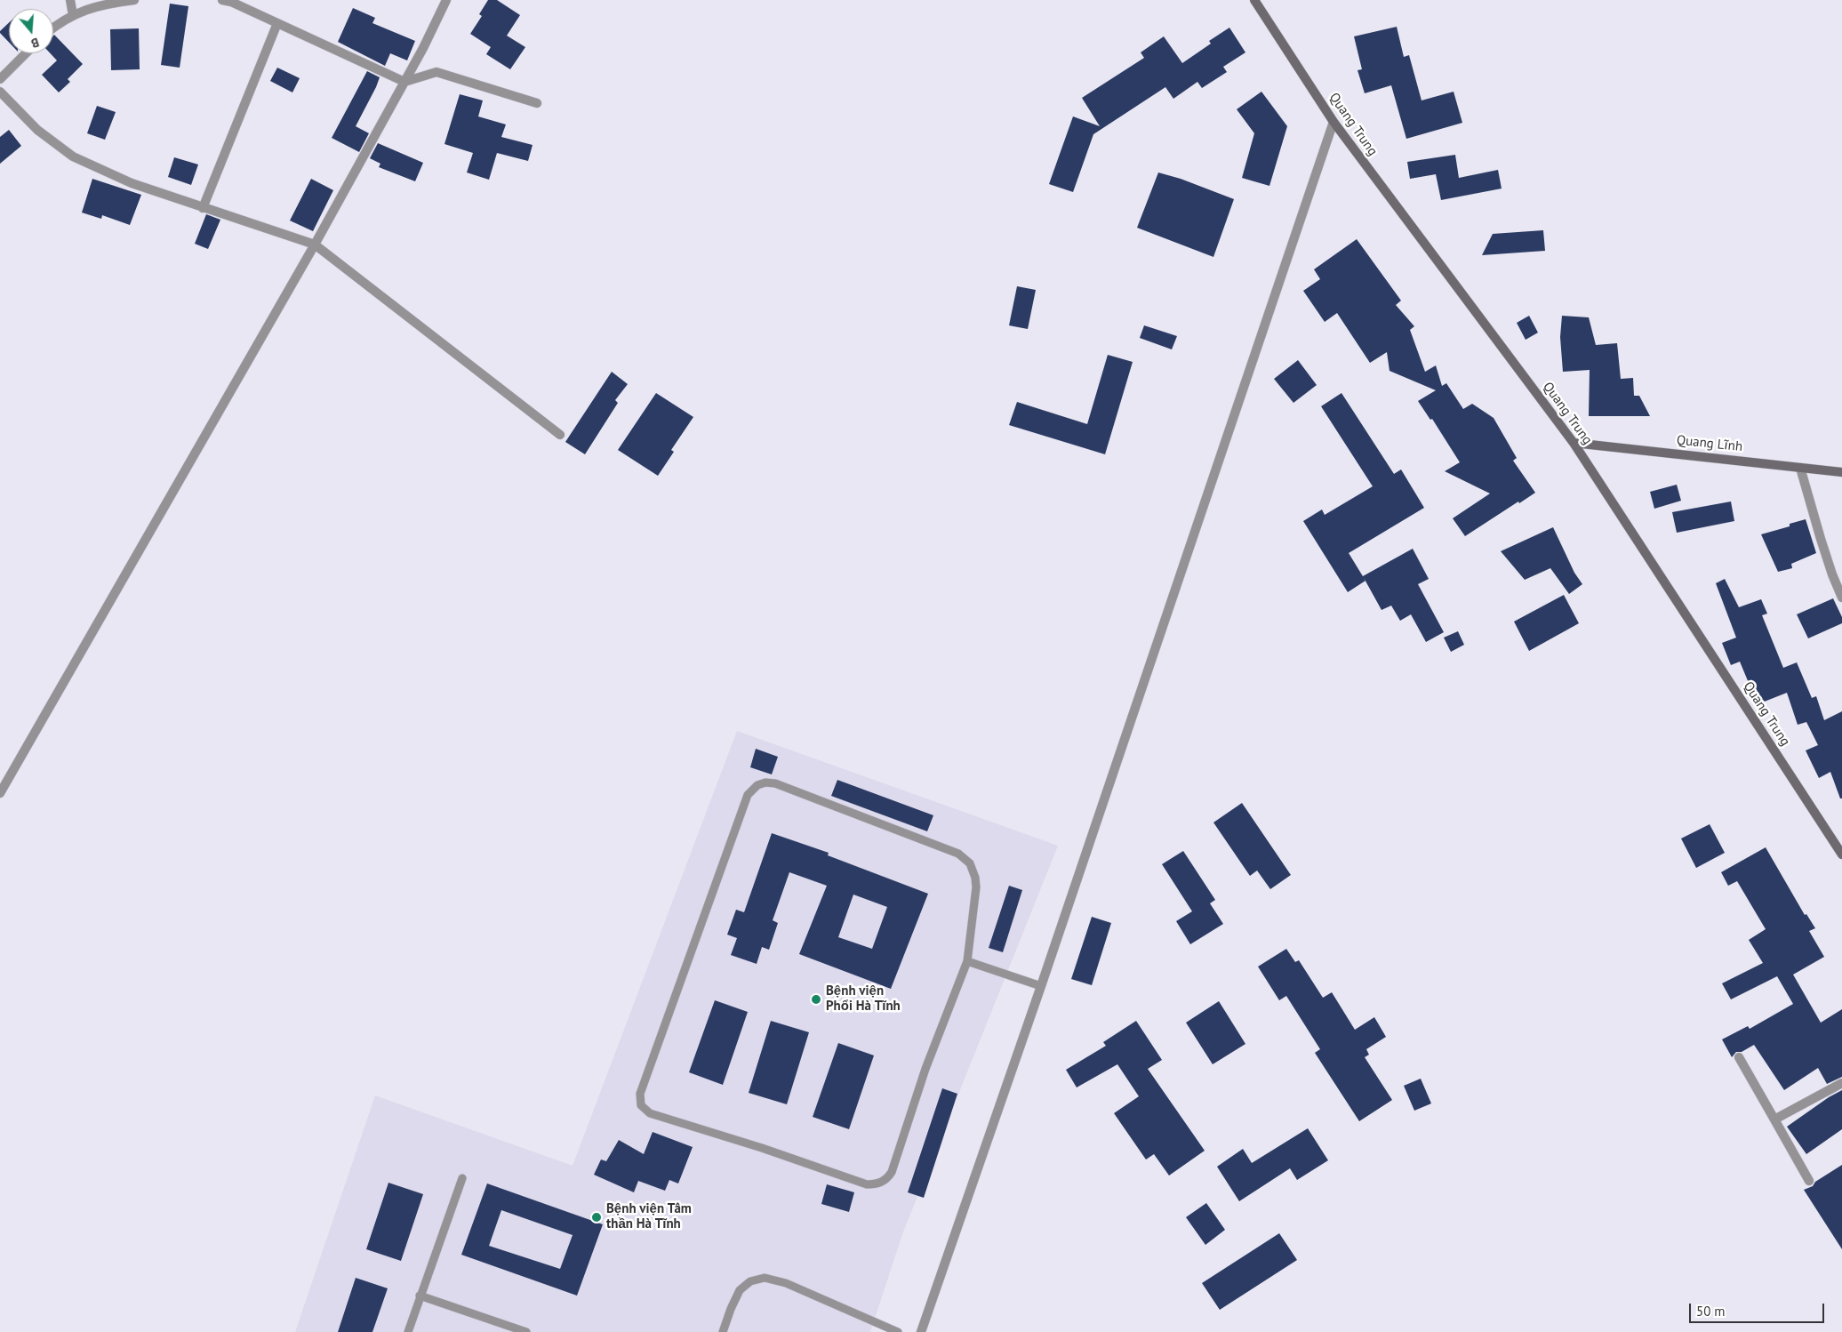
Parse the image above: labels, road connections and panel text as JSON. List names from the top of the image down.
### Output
{
  "streets": {
    "main road": ["Quang Trung", "Quang Lĩnh"]
  },
  "crossings": [
    ["Quang Trung", "Quang Lĩnh"]
  ],
  "places": ["Bệnh viện Phổi Hà Tĩnh", "Bệnh viện Tâm thần Hà Tĩnh"],
  "scale_bar": "50 m",
  "north": "bottom"
}
